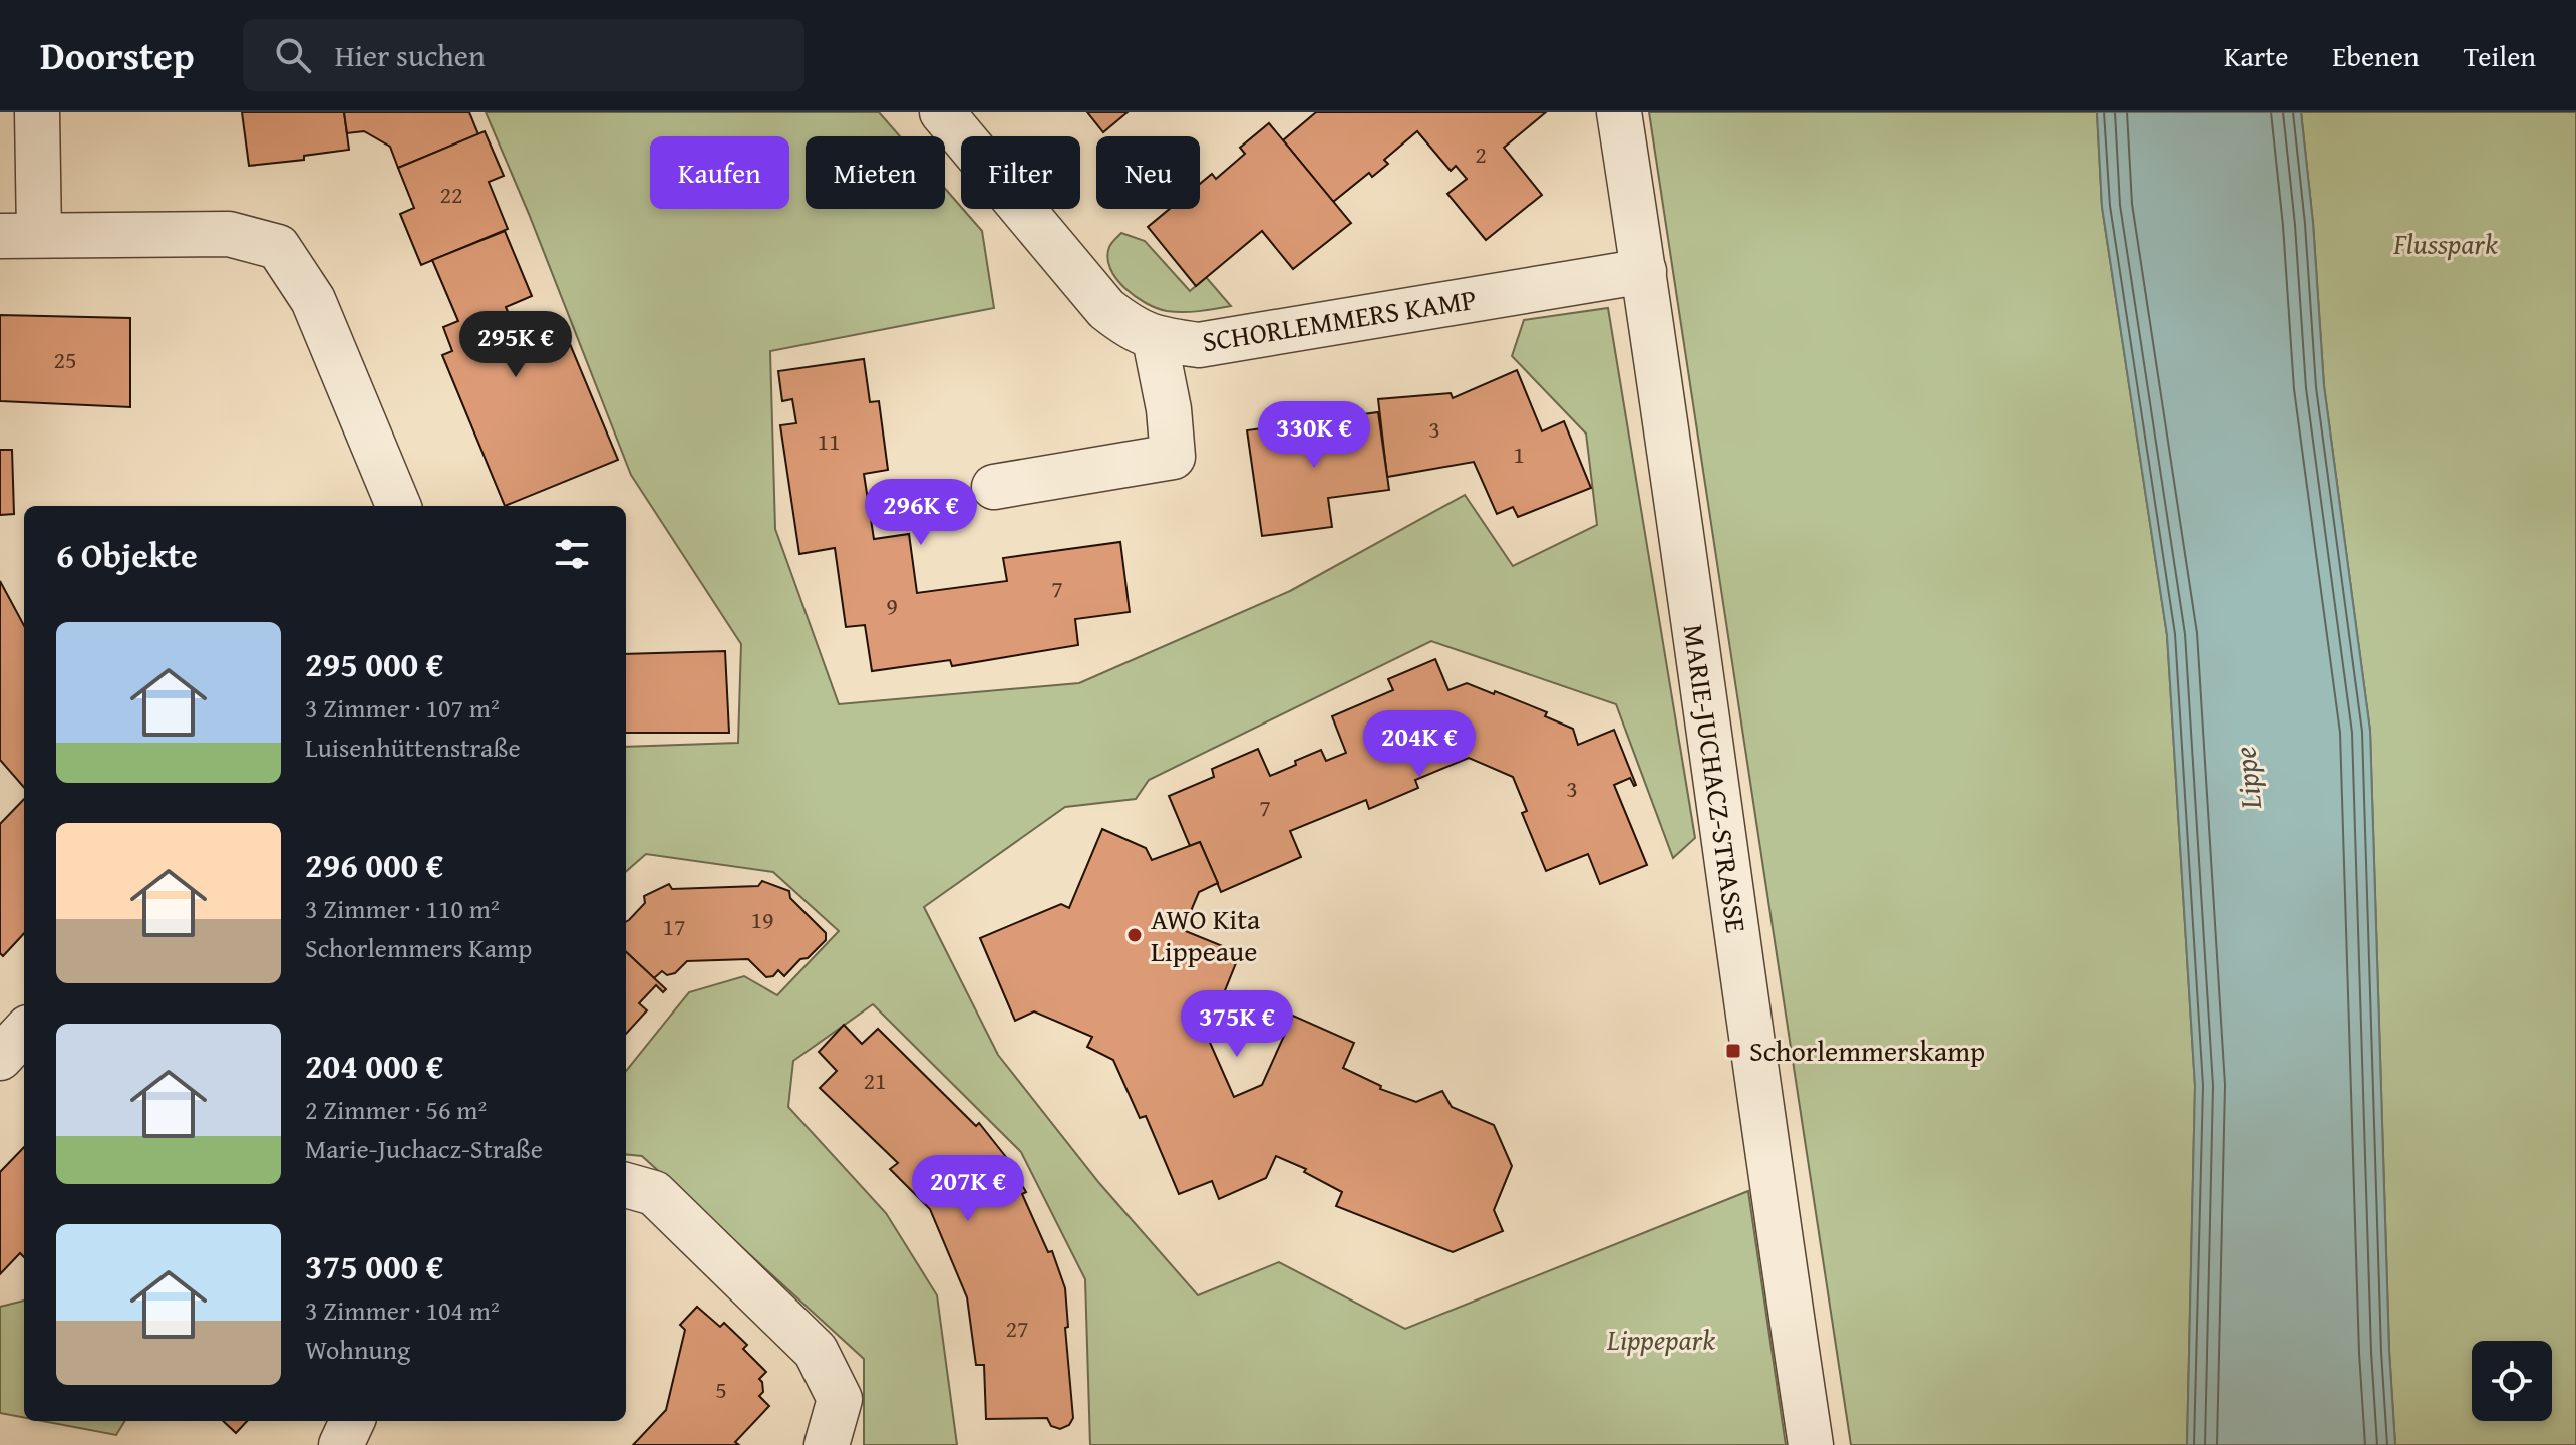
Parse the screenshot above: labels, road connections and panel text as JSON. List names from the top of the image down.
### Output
{
  "streets": {
    "street": ["SCHORLEMMERS KAMP", "MARIE-JUCHACZ-STRASSE"]
  },
  "crossings": [
    ["SCHORLEMMERS KAMP", "MARIE-JUCHACZ-STRASSE"]
  ],
  "water": ["Lippe"],
  "parks": ["Flusspark", "Lippepark"],
  "places": {
    "other": ["AWO Kita Lippeaue"],
    "transit": ["Schorlemmerskamp"]
  },
  "house_numbers": [
    "2",
    "22",
    "25",
    "3",
    "11",
    "1",
    "7",
    "9",
    "3",
    "7",
    "19",
    "17",
    "21",
    "27",
    "5"
  ],
  "page": {
    "header": "Doorstep",
    "search": "Hier suchen",
    "nav": ["Karte", "Ebenen", "Teilen"],
    "chip": [
      "Kaufen",
      "Mieten",
      "Filter",
      "Neu"
    ],
    "price": [
      "295K €",
      "330K €",
      "296K €",
      "204K €",
      "375K €",
      "207K €"
    ],
    "heading": "6 Objekte",
    "list": [
      {
        "name": "295 000 €",
        "note": "3 Zimmer · 107 m² · Luisenhüttenstraße"
      },
      {
        "name": "296 000 €",
        "note": "3 Zimmer · 110 m² · Schorlemmers Kamp"
      },
      {
        "name": "204 000 €",
        "note": "2 Zimmer · 56 m² · Marie-Juchacz-Straße"
      },
      {
        "name": "375 000 €",
        "note": "3 Zimmer · 104 m² · Wohnung"
      }
    ]
  }
}
